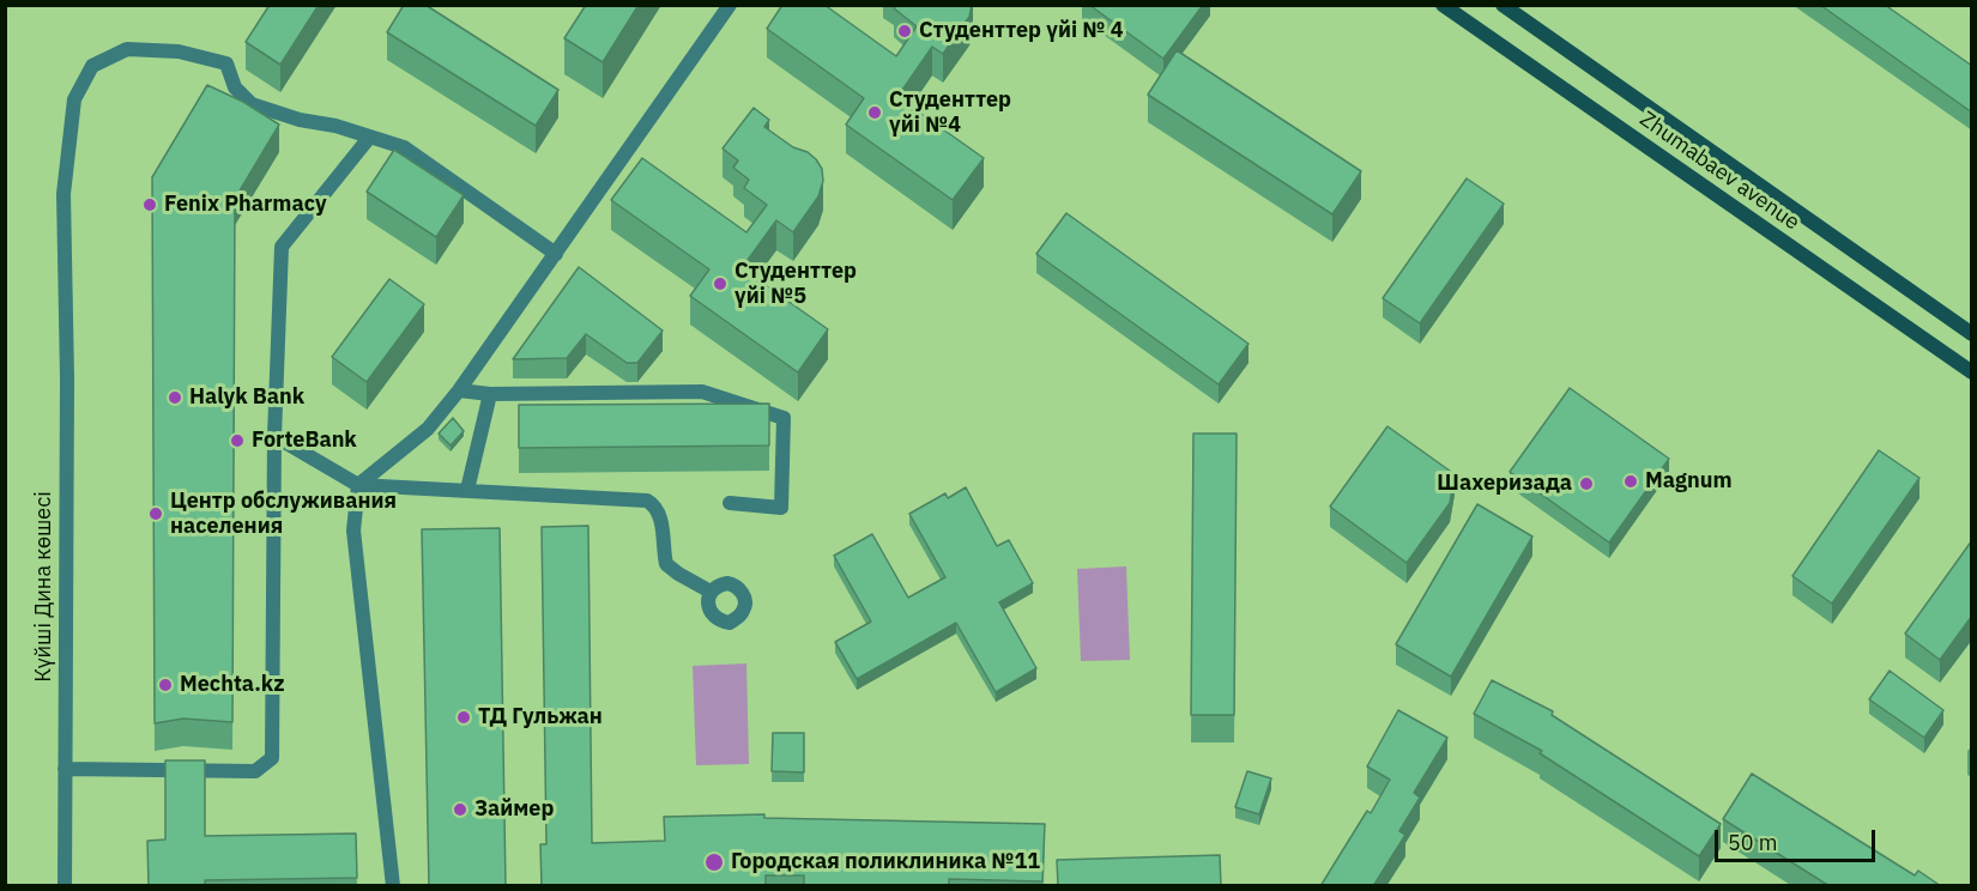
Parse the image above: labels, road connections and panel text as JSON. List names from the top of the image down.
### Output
{
  "streets": {
    "main road": ["Zhumabaev avenue"],
    "street": ["Күйші Дина көшесі"]
  },
  "places": [
    "Студенттер үйі № 4",
    "Студенттер үйі №4",
    "Fenix Pharmacy",
    "Студенттер үйі №5",
    "Halyk Bank",
    "ForteBank",
    "Magnum",
    "Шахеризада",
    "Центр обслуживания населения",
    "Mechta.kz",
    "ТД Гульжан",
    "Займер",
    "Городская поликлиника №11"
  ],
  "scale_bar": "50 m"
}
